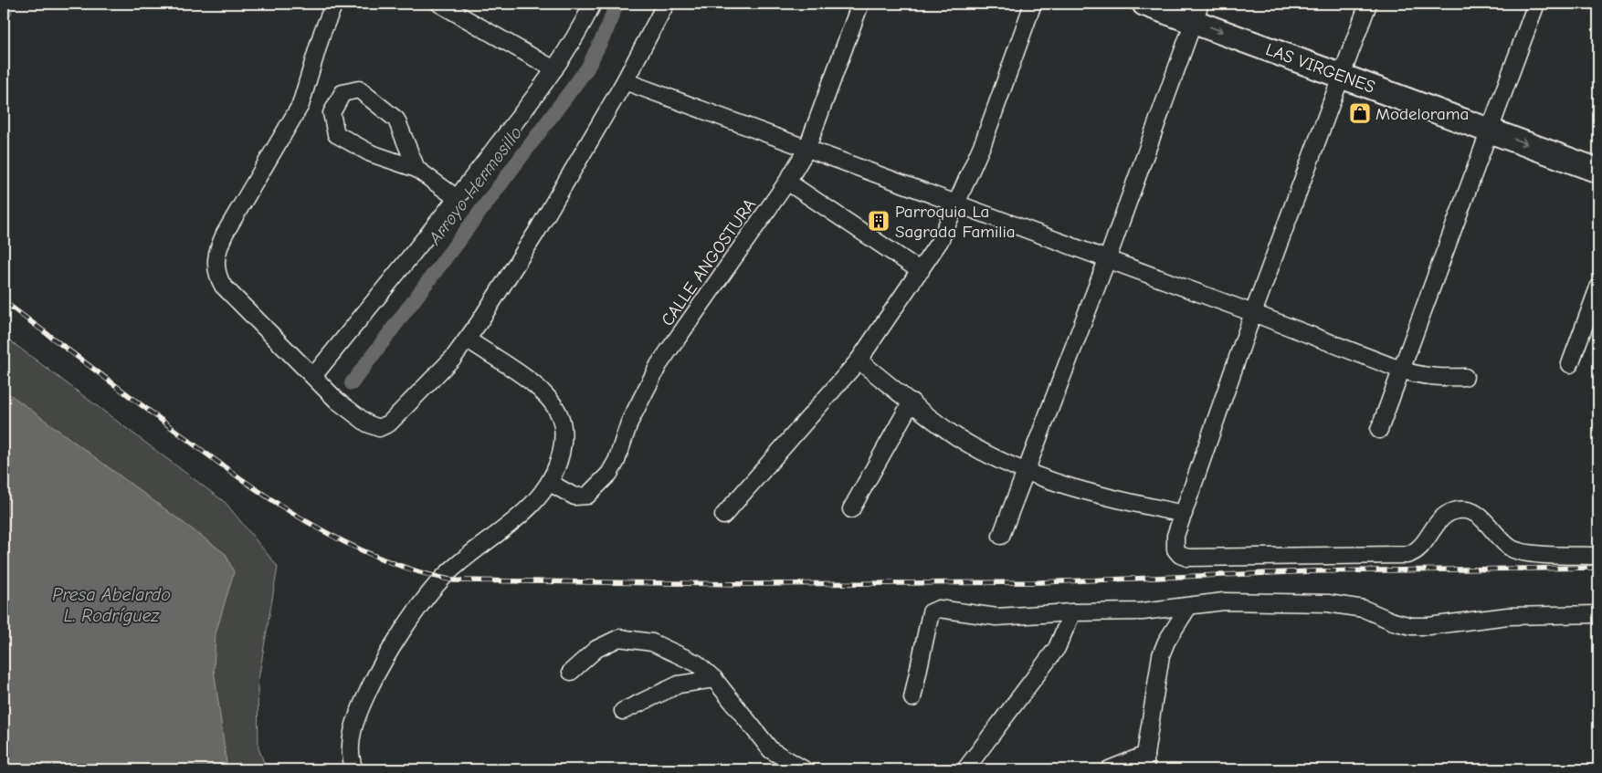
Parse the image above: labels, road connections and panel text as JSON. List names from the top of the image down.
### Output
{
  "streets": {
    "highway": ["LAS VIRGENES"],
    "street": ["CALLE ANGOSTURA"]
  },
  "one_way": ["LAS VIRGENES"],
  "water": ["Arroyo Hermosillo", "Presa Abelardo L. Rodríguez"],
  "places": {
    "shop": ["Modelorama"],
    "building": ["Parroquia La Sagrada Familia"]
  }
}
